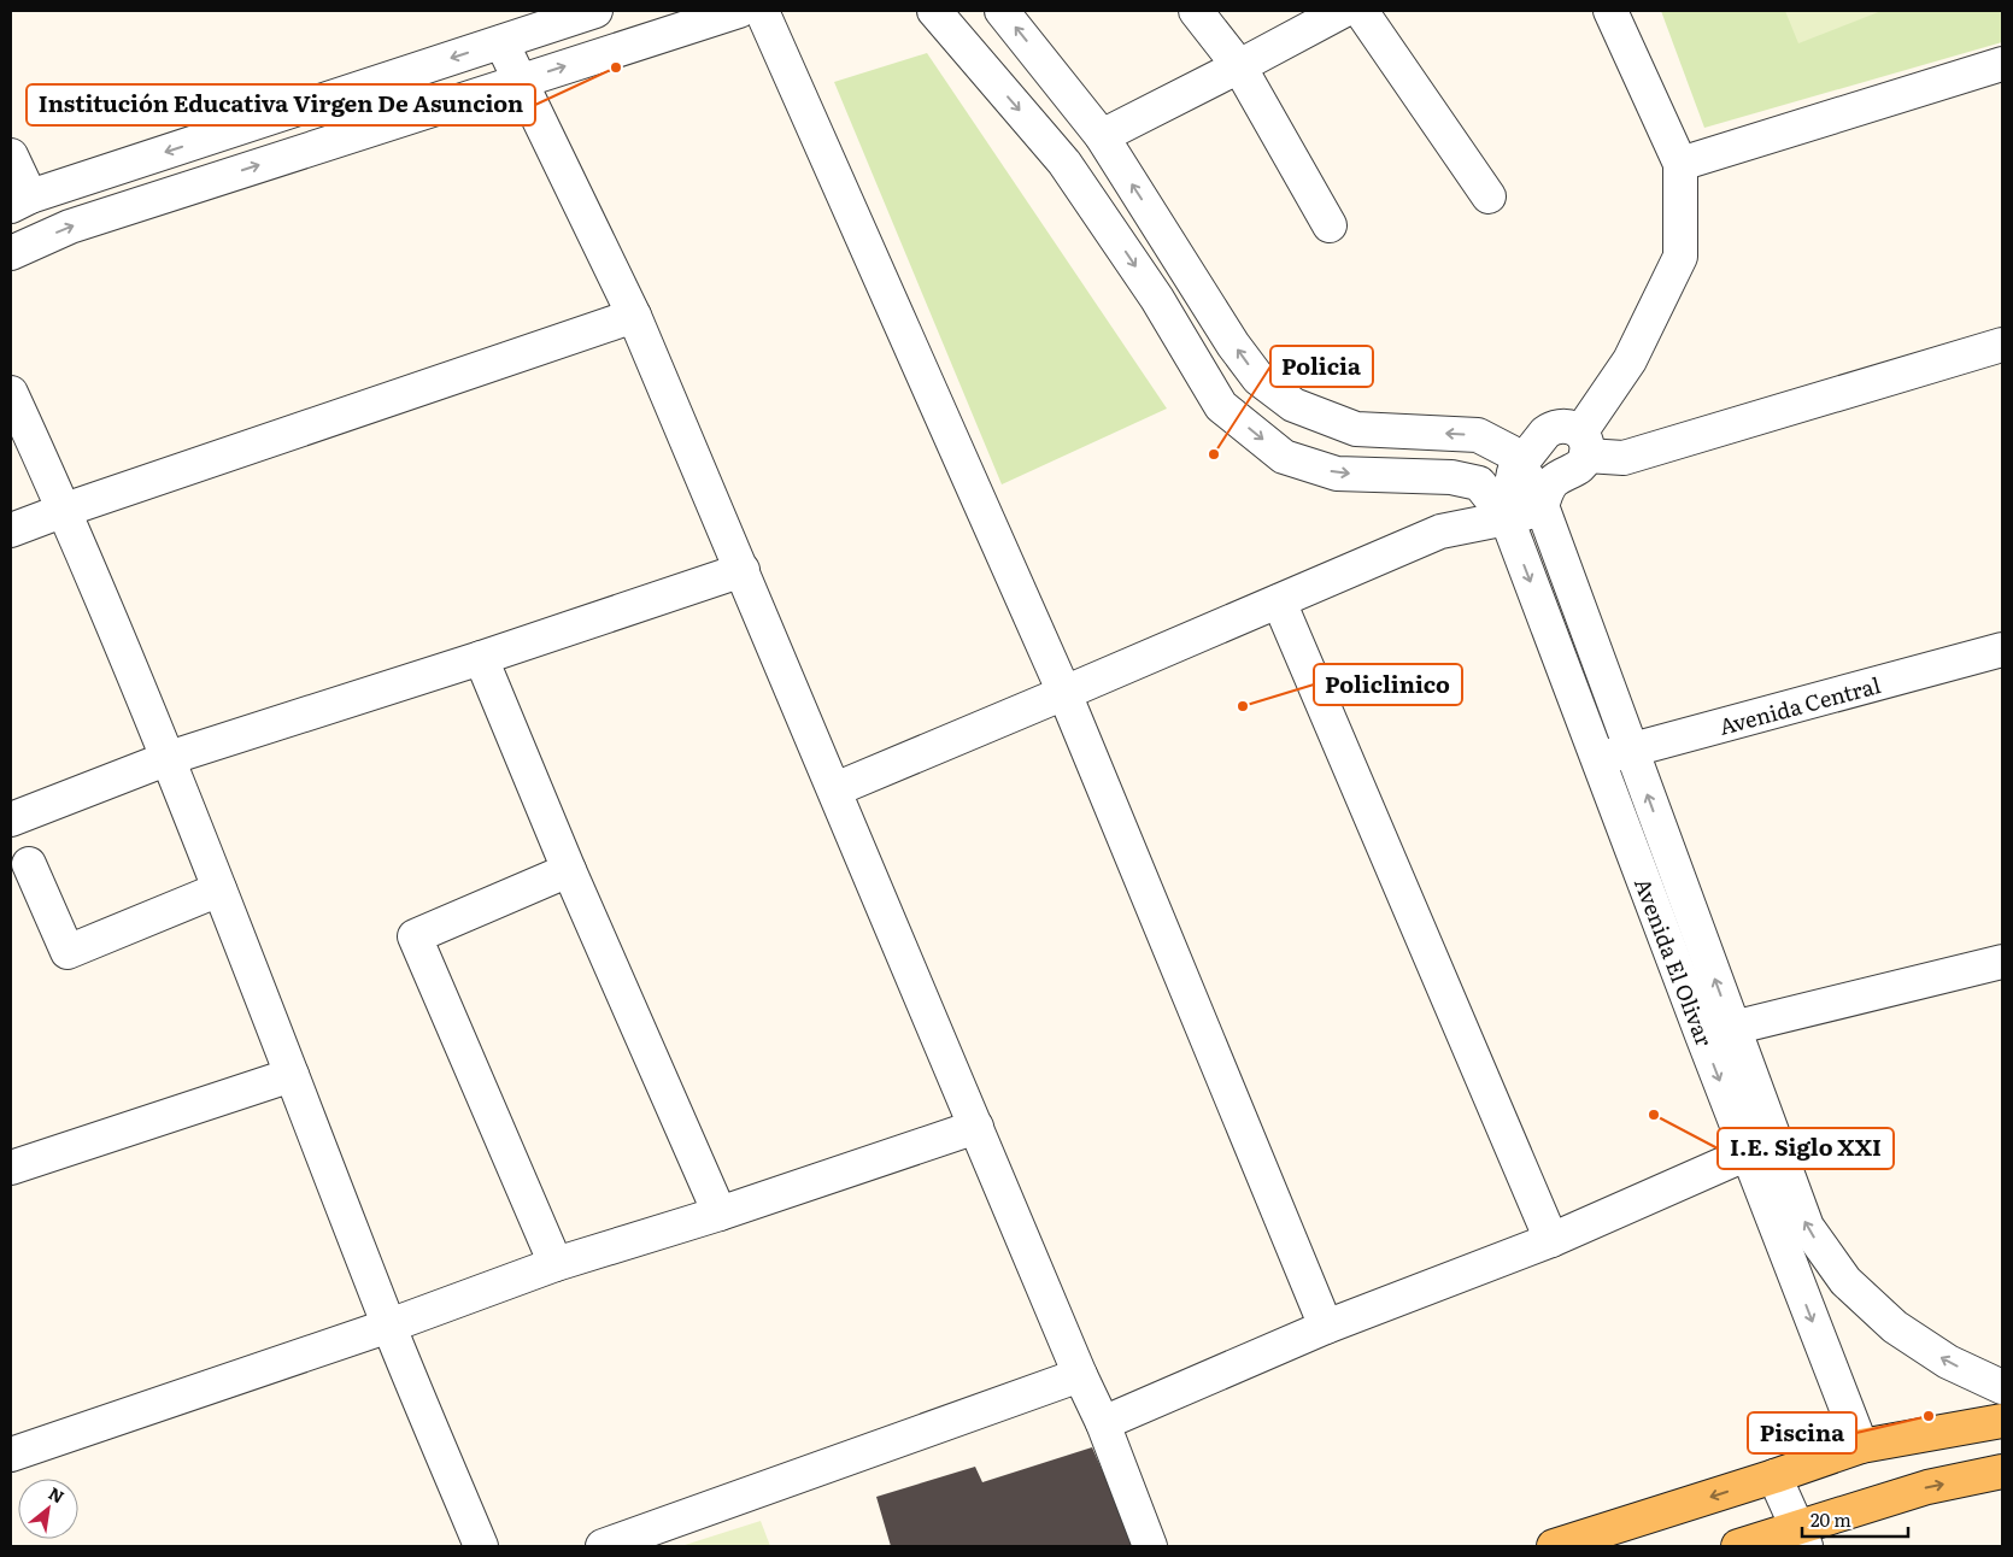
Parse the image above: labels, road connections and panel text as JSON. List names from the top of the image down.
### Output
{
  "streets": {
    "street": ["Avenida Central", "Avenida El Olivar"]
  },
  "crossings": [
    ["Avenida Central", "Avenida El Olivar"]
  ],
  "places": [
    "Institución Educativa Virgen De Asuncion",
    "Policia",
    "Policlinico",
    "I.E. Siglo XXI",
    "Piscina"
  ],
  "scale_bar": "20 m",
  "north": "top right"
}
